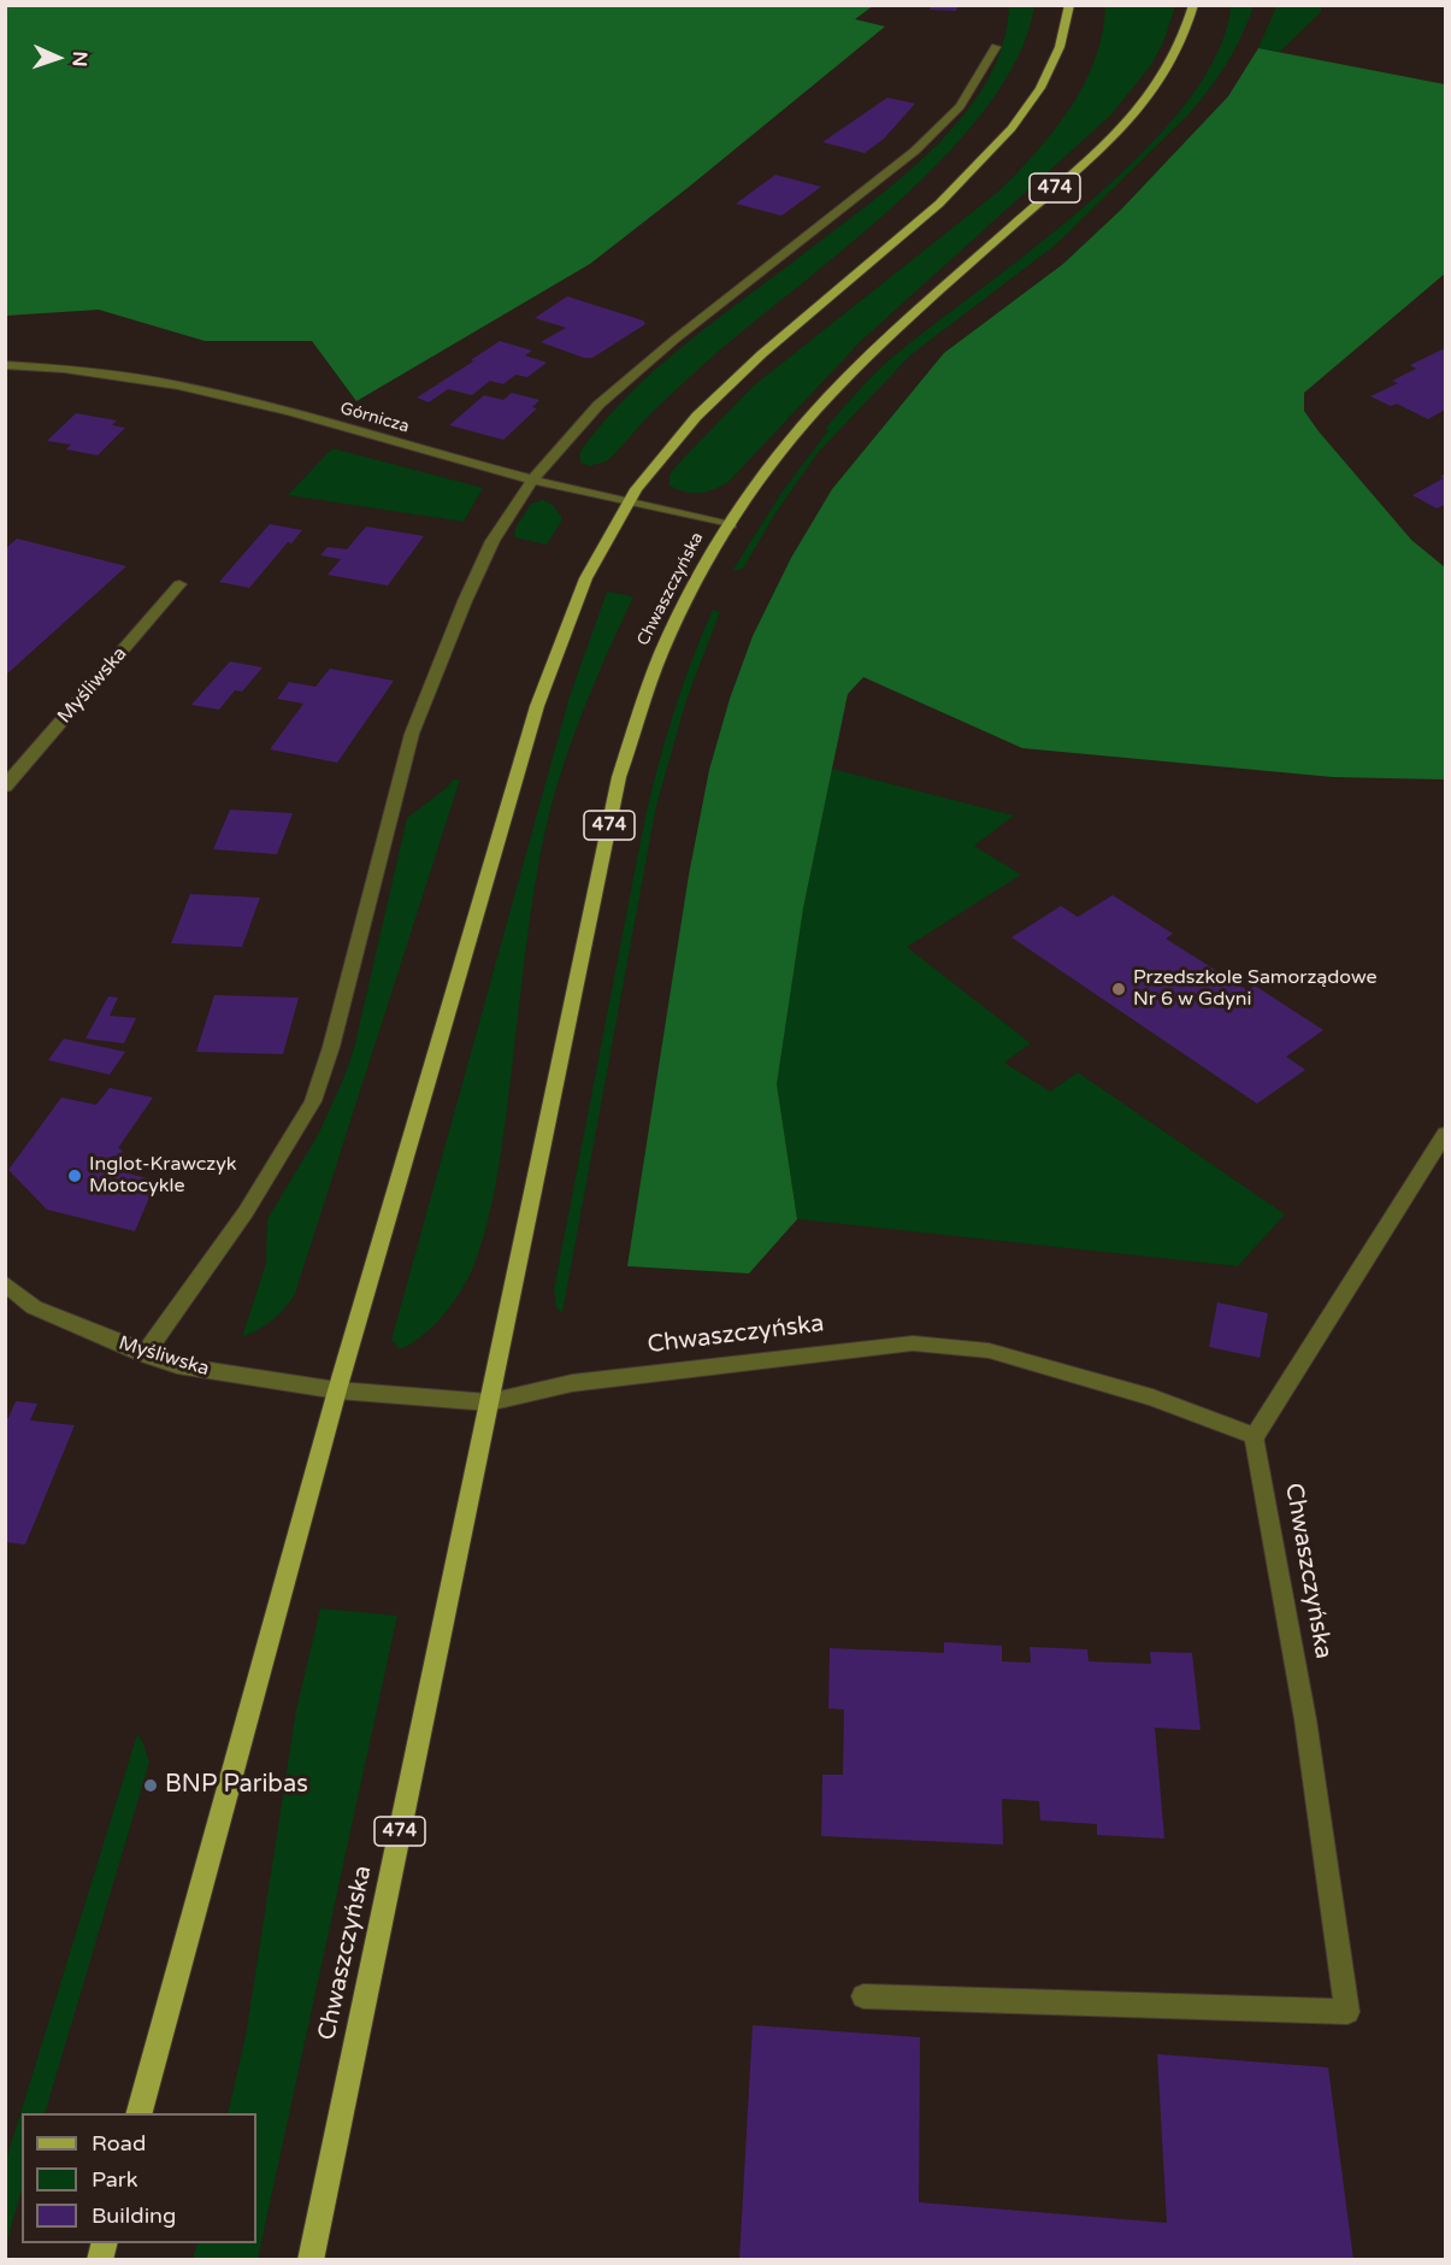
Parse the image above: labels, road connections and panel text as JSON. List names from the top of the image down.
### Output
{
  "streets": {
    "main road": ["474", "Chwaszczyńska"],
    "street": ["Górnicza", "Myśliwska"]
  },
  "crossings": [
    ["Górnicza", "Chwaszczyńska"],
    ["Chwaszczyńska", "Myśliwska"]
  ],
  "places": ["Przedszkole Samorządowe Nr 6 w Gdyni", "Inglot-Krawczyk Motocykle", "BNP Paribas"],
  "legend": ["Road", "Park", "Building"],
  "north": "right"
}
